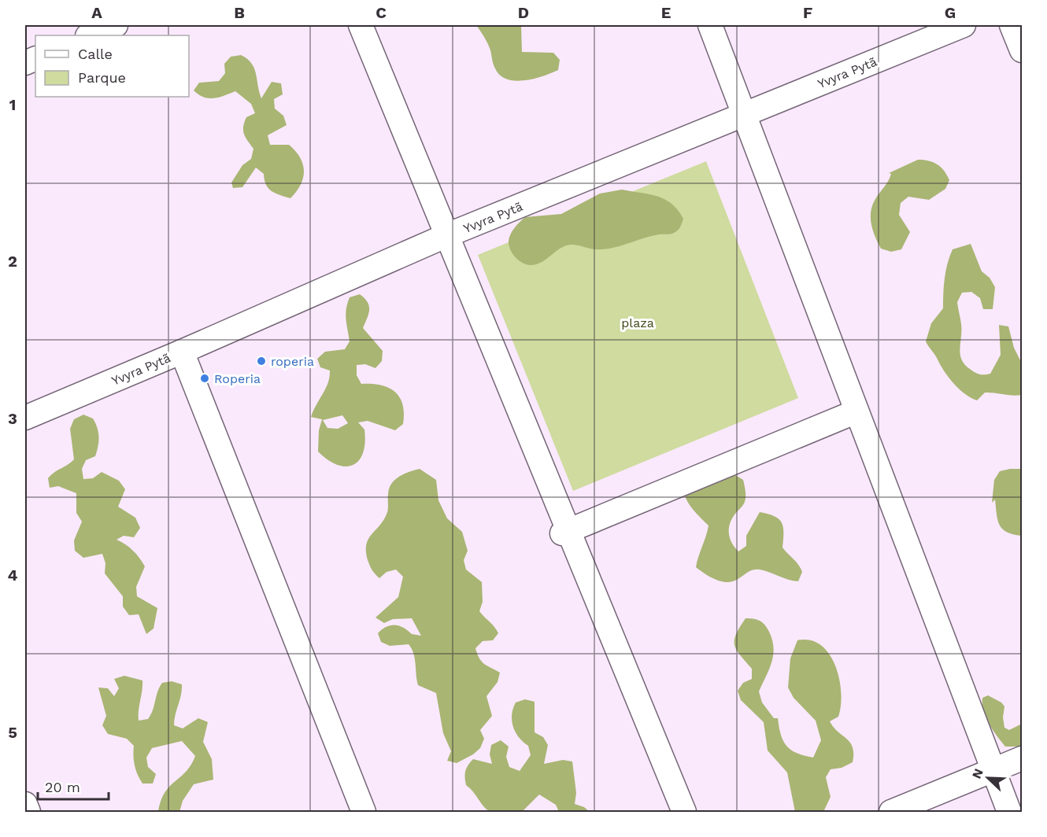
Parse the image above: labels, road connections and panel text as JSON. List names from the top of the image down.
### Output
{
  "streets": {
    "street": ["Yvyra Pytã"]
  },
  "parks": ["plaza"],
  "places": ["roperia", "Roperia"],
  "legend": ["Calle", "Parque"],
  "scale_bar": "20 m",
  "north": "top left",
  "grid": {
    "columns": [
      "A",
      "B",
      "C",
      "D",
      "E",
      "F",
      "G"
    ],
    "rows": [
      "1",
      "2",
      "3",
      "4",
      "5"
    ]
  }
}
